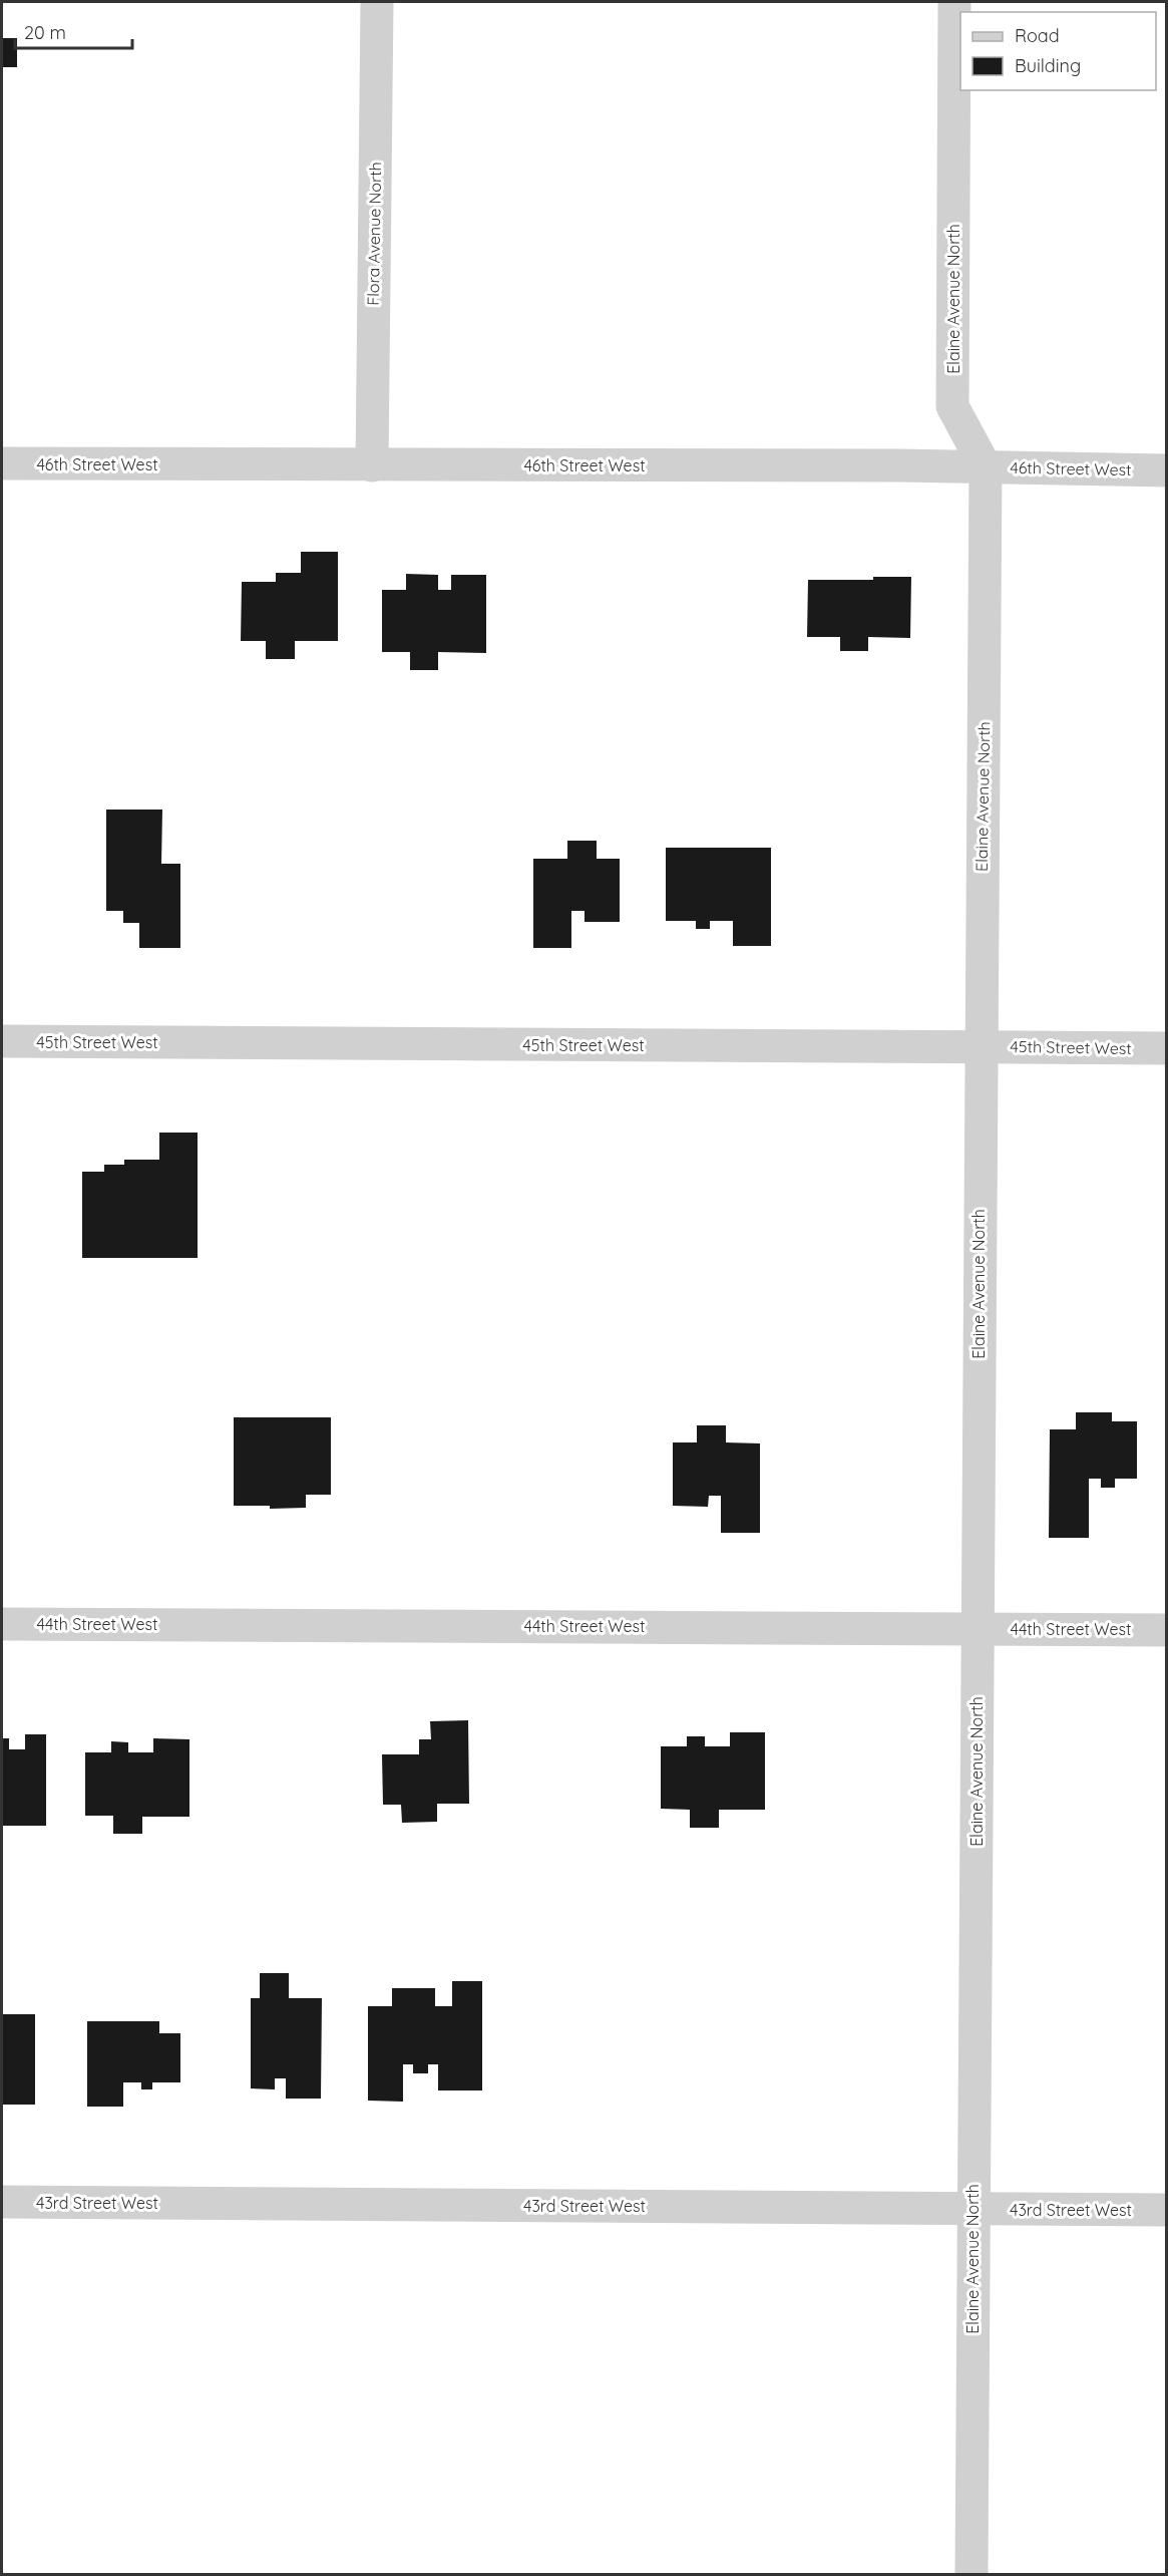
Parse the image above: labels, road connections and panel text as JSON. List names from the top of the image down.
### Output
{
  "streets": {
    "street": [
      "Flora Avenue North",
      "Elaine Avenue North",
      "46th Street West",
      "45th Street West",
      "44th Street West",
      "43rd Street West"
    ]
  },
  "crossings": [
    ["Flora Avenue North", "46th Street West"],
    ["Elaine Avenue North", "46th Street West"],
    ["Elaine Avenue North", "45th Street West"],
    ["Elaine Avenue North", "44th Street West"],
    ["Elaine Avenue North", "43rd Street West"]
  ],
  "legend": ["Road", "Building"],
  "scale_bar": "20 m"
}
